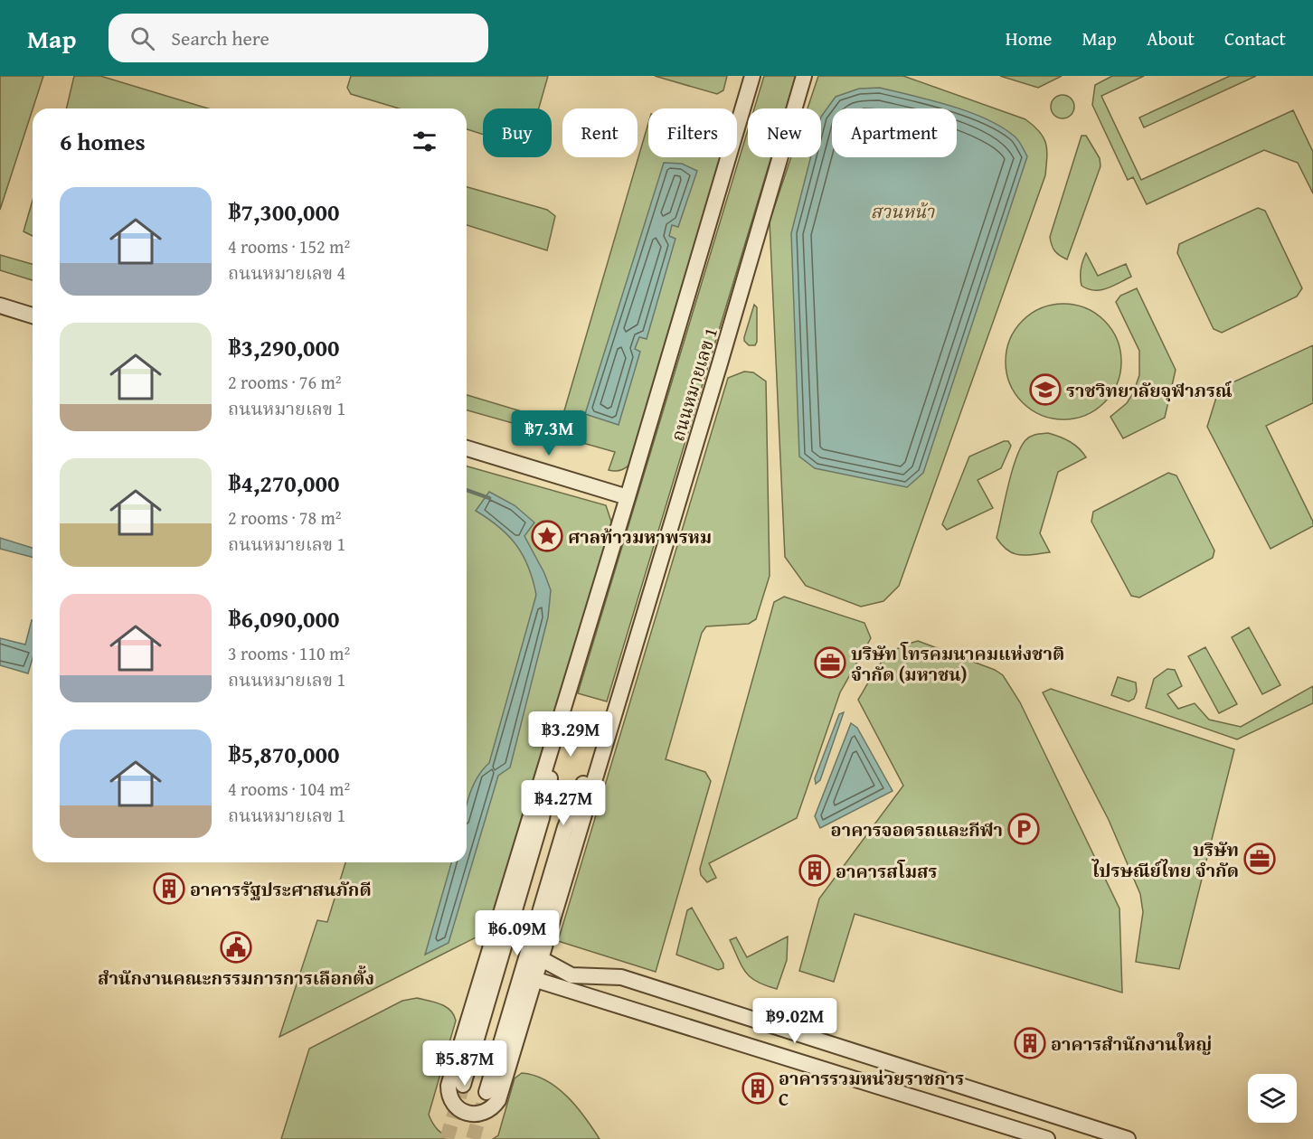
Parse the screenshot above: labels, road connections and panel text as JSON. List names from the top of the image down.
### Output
{
  "streets": {
    "street": ["ถนนหมายเลข 1"]
  },
  "parks": ["สวนหน้า"],
  "places": {
    "school or university": ["ราชวิทยาลัยจุฬาภรณ์"],
    "place": ["ศาลท้าวมหาพรหม"],
    "office": ["บริษัท โทรคมนาคมแห่งชาติ จำกัด (มหาชน)", "บริษัท ไปรษณีย์ไทย จำกัด"],
    "parking": ["อาคารจอดรถและกีฬา"],
    "building": [
      "อาคารสโมสร",
      "อาคารรัฐประศาสนภักดี",
      "อาคารสำนักงานใหญ่",
      "อาคารรวมหน่วยราชการ C"
    ],
    "public building": ["สำนักงานคณะกรรมการการเลือกตั้ง"]
  },
  "page": {
    "header": "Map",
    "search": "Search here",
    "nav": [
      "Home",
      "Map",
      "About",
      "Contact"
    ],
    "chip": [
      "Buy",
      "Rent",
      "Filters",
      "New",
      "Apartment"
    ],
    "heading": "6 homes",
    "list": [
      {
        "name": "฿7,300,000",
        "note": "4 rooms · 152 m² · ถนนหมายเลข 4"
      },
      {
        "name": "฿3,290,000",
        "note": "2 rooms · 76 m² · ถนนหมายเลข 1"
      },
      {
        "name": "฿4,270,000",
        "note": "2 rooms · 78 m² · ถนนหมายเลข 1"
      },
      {
        "name": "฿6,090,000",
        "note": "3 rooms · 110 m² · ถนนหมายเลข 1"
      },
      {
        "name": "฿5,870,000",
        "note": "4 rooms · 104 m² · ถนนหมายเลข 1"
      }
    ],
    "price": [
      "฿7.3M",
      "฿3.29M",
      "฿4.27M",
      "฿6.09M",
      "฿9.02M",
      "฿5.87M"
    ]
  }
}
